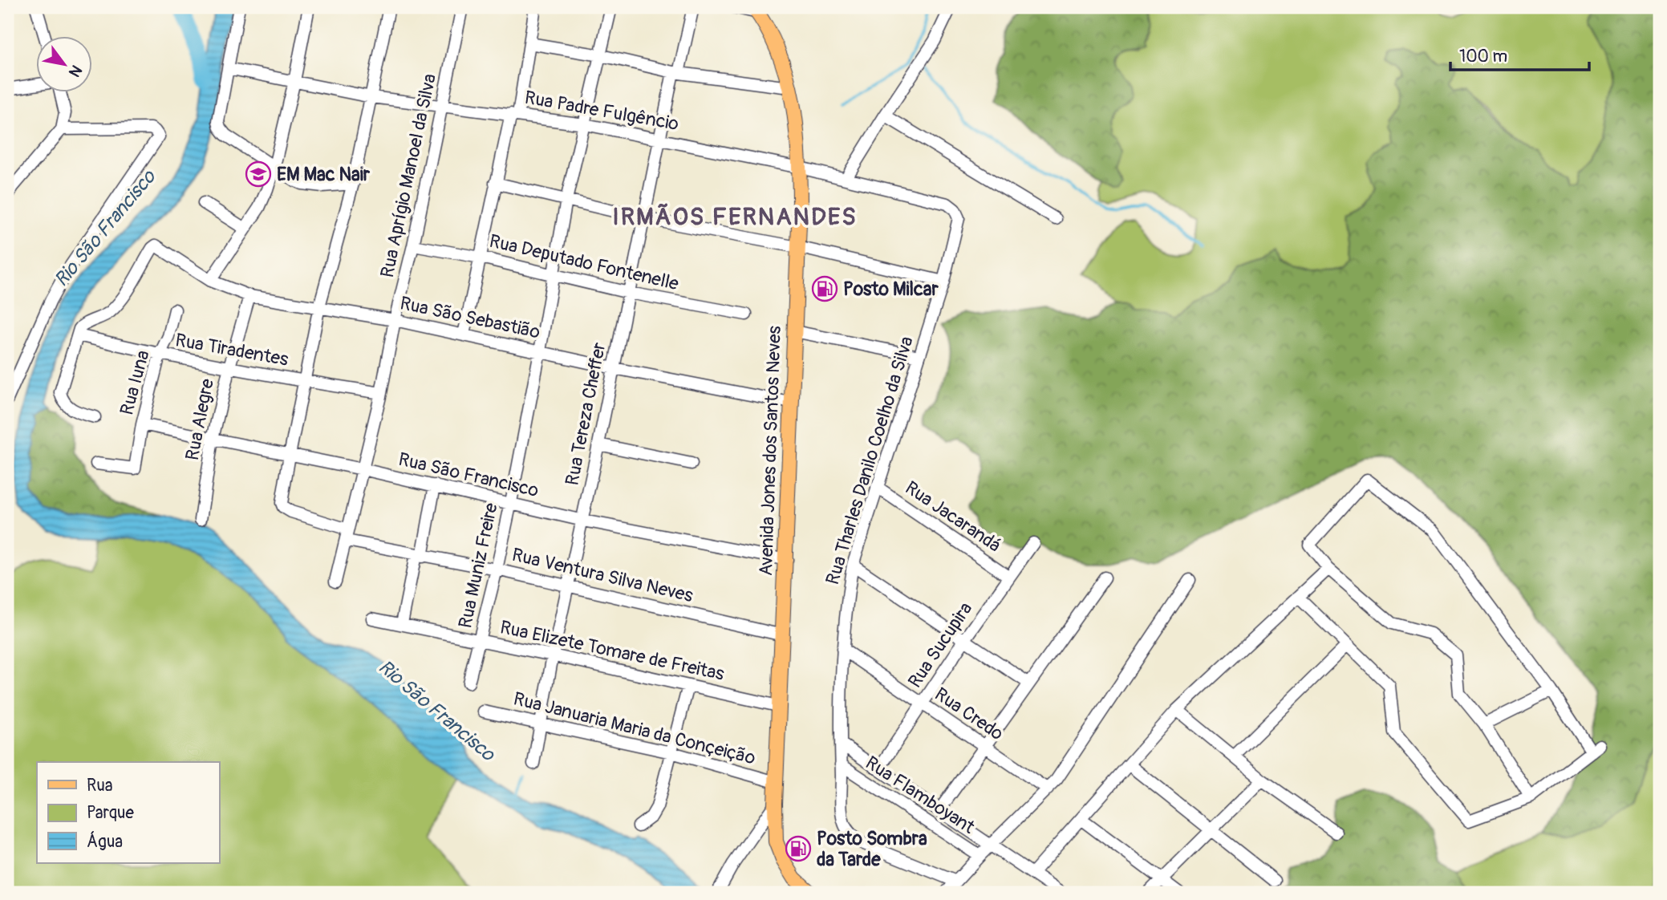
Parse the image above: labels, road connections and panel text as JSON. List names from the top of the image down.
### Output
{
  "streets": {
    "main road": ["Avenida Jones dos Santos Neves"],
    "street": [
      "Rua Padre Fulgêncio",
      "Rua Aprígio Manoel da Silva",
      "Rua Deputado Fontenelle",
      "Rua São Sebastião",
      "Rua Tiradentes",
      "Rua Iuna",
      "Rua Tereza Cheffer",
      "Rua Alegre",
      "Rua Tharles Danilo Coelho da Silva",
      "Rua São Francisco",
      "Rua Jacarandá",
      "Rua Muniz Freire",
      "Rua Ventura Silva Neves",
      "Rua Sucupira",
      "Rua Elizete Tomare de Freitas",
      "Rua Credo",
      "Rua Januaria Maria da Conçeição",
      "Rua Flamboyant"
    ]
  },
  "crossings": [
    ["Rua Padre Fulgêncio", "Rua Aprígio Manoel da Silva"],
    ["Rua Padre Fulgêncio", "Rua Tereza Cheffer"],
    ["Rua Padre Fulgêncio", "Avenida Jones dos Santos Neves"],
    ["Rua Padre Fulgêncio", "Rua Tharles Danilo Coelho da Silva"],
    ["Rua Padre Fulgêncio", "Rua Muniz Freire"],
    ["Rua Aprígio Manoel da Silva", "Rua Deputado Fontenelle"],
    ["Rua Aprígio Manoel da Silva", "Rua São Sebastião"],
    ["Rua Aprígio Manoel da Silva", "Rua Tiradentes"],
    ["Rua Aprígio Manoel da Silva", "Rua São Francisco"],
    ["Rua Aprígio Manoel da Silva", "Rua Ventura Silva Neves"],
    ["Rua Deputado Fontenelle", "Rua Tereza Cheffer"],
    ["Rua Deputado Fontenelle", "Rua Muniz Freire"],
    ["Rua São Sebastião", "Rua Tiradentes"],
    ["Rua São Sebastião", "Rua Tereza Cheffer"],
    ["Rua São Sebastião", "Rua Alegre"],
    ["Rua São Sebastião", "Avenida Jones dos Santos Neves"],
    ["Rua São Sebastião", "Rua Muniz Freire"],
    ["Rua Tiradentes", "Rua Iuna"],
    ["Rua Tiradentes", "Rua Alegre"],
    ["Rua Iuna", "Rua São Francisco"],
    ["Rua Tereza Cheffer", "Rua São Francisco"],
    ["Rua Tereza Cheffer", "Rua Ventura Silva Neves"],
    ["Rua Tereza Cheffer", "Rua Elizete Tomare de Freitas"],
    ["Rua Tereza Cheffer", "Rua Januaria Maria da Conçeição"],
    ["Rua Alegre", "Rua São Francisco"],
    ["Avenida Jones dos Santos Neves", "Rua São Francisco"],
    ["Avenida Jones dos Santos Neves", "Rua Ventura Silva Neves"],
    ["Avenida Jones dos Santos Neves", "Rua Elizete Tomare de Freitas"],
    ["Avenida Jones dos Santos Neves", "Rua Januaria Maria da Conçeição"],
    ["Rua Tharles Danilo Coelho da Silva", "Rua Jacarandá"],
    ["Rua Tharles Danilo Coelho da Silva", "Rua Credo"],
    ["Rua Tharles Danilo Coelho da Silva", "Rua Flamboyant"],
    ["Rua São Francisco", "Rua Muniz Freire"],
    ["Rua São Francisco", "Rua Ventura Silva Neves"],
    ["Rua Jacarandá", "Rua Sucupira"],
    ["Rua Muniz Freire", "Rua Ventura Silva Neves"],
    ["Rua Muniz Freire", "Rua Elizete Tomare de Freitas"],
    ["Rua Sucupira", "Rua Credo"]
  ],
  "districts": ["IRMÃOS FERNANDES"],
  "water": ["Rio São Francisco"],
  "places": {
    "school or university": ["EM Mac Nair"],
    "fuel station": ["Posto Milcar", "Posto Sombra da Tarde"]
  },
  "legend": ["Rua", "Parque", "Água"],
  "scale_bar": "100 m",
  "north": "bottom right"
}
